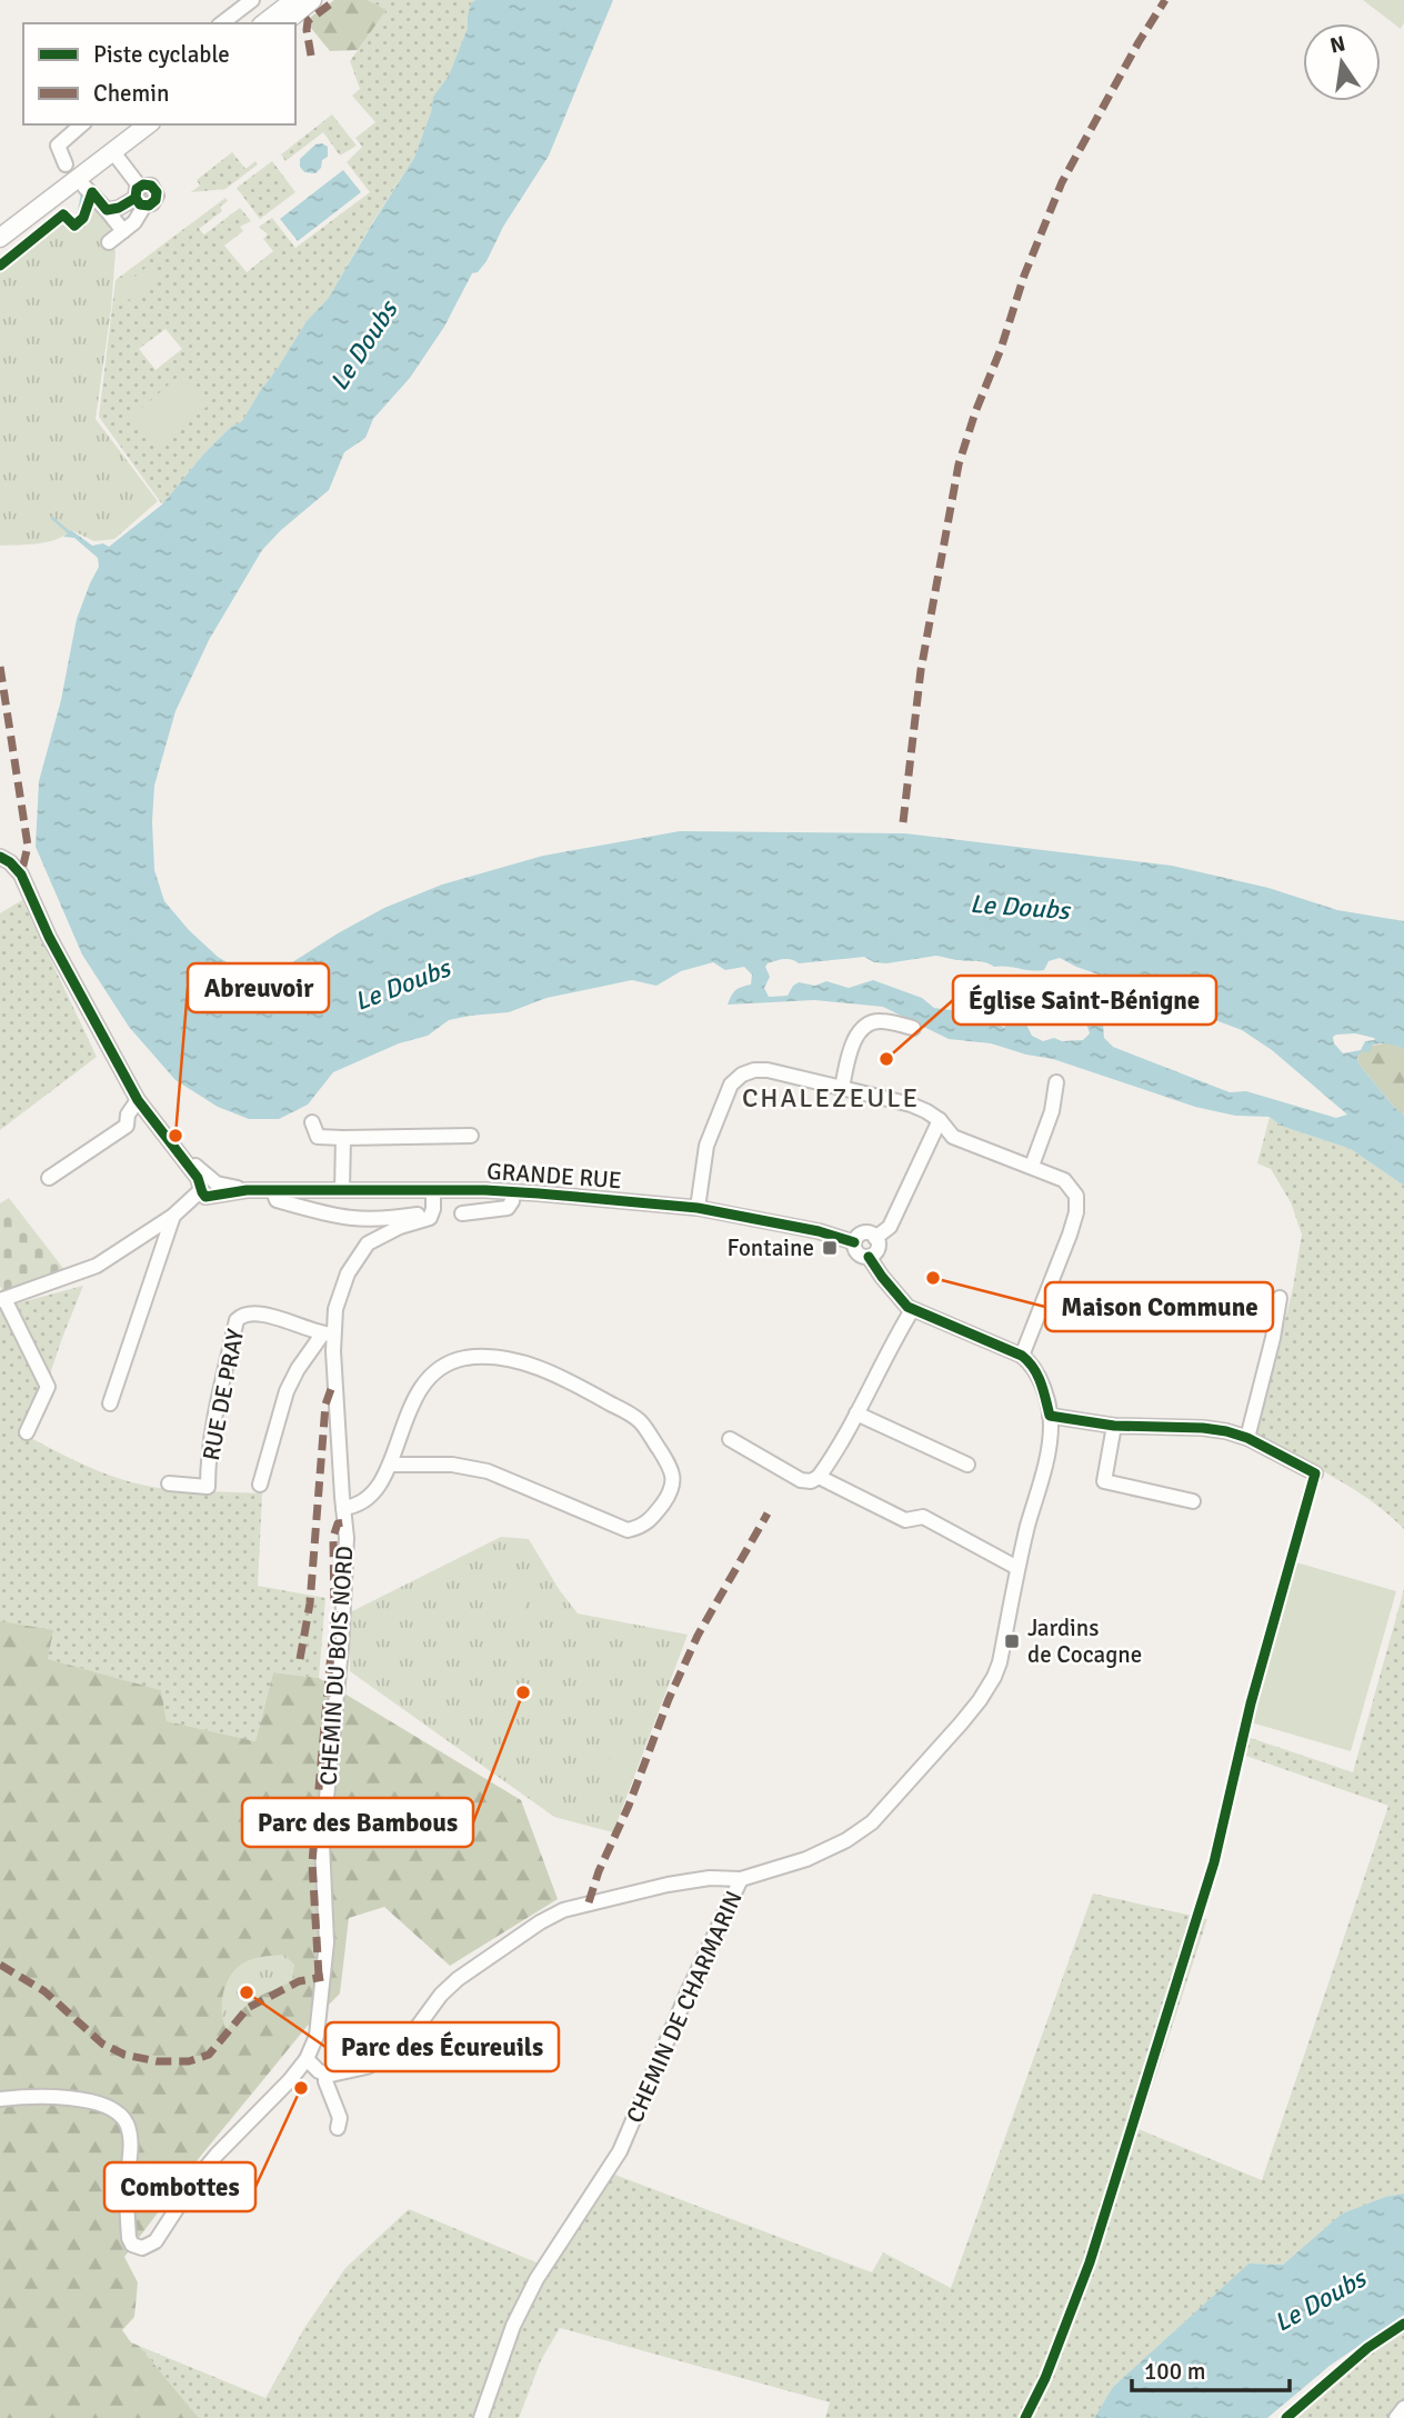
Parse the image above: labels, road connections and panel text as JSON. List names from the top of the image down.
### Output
{
  "streets": {
    "street": [
      "GRANDE RUE",
      "RUE DE PRAY",
      "CHEMIN DU BOIS NORD",
      "CHEMIN DE CHARMARIN"
    ]
  },
  "crossings": [
    ["GRANDE RUE", "CHEMIN DU BOIS NORD"],
    ["RUE DE PRAY", "CHEMIN DU BOIS NORD"]
  ],
  "districts": ["CHALEZEULE"],
  "water": ["Le Doubs"],
  "places": {
    "other": [
      "Église Saint-Bénigne",
      "Abreuvoir",
      "Maison Commune",
      "Parc des Bambous",
      "Parc des Écureuils",
      "Combottes"
    ],
    "transit": ["Fontaine", "Jardins de Cocagne"]
  },
  "legend": ["Piste cyclable", "Chemin"],
  "scale_bar": "100 m",
  "north": "top"
}
